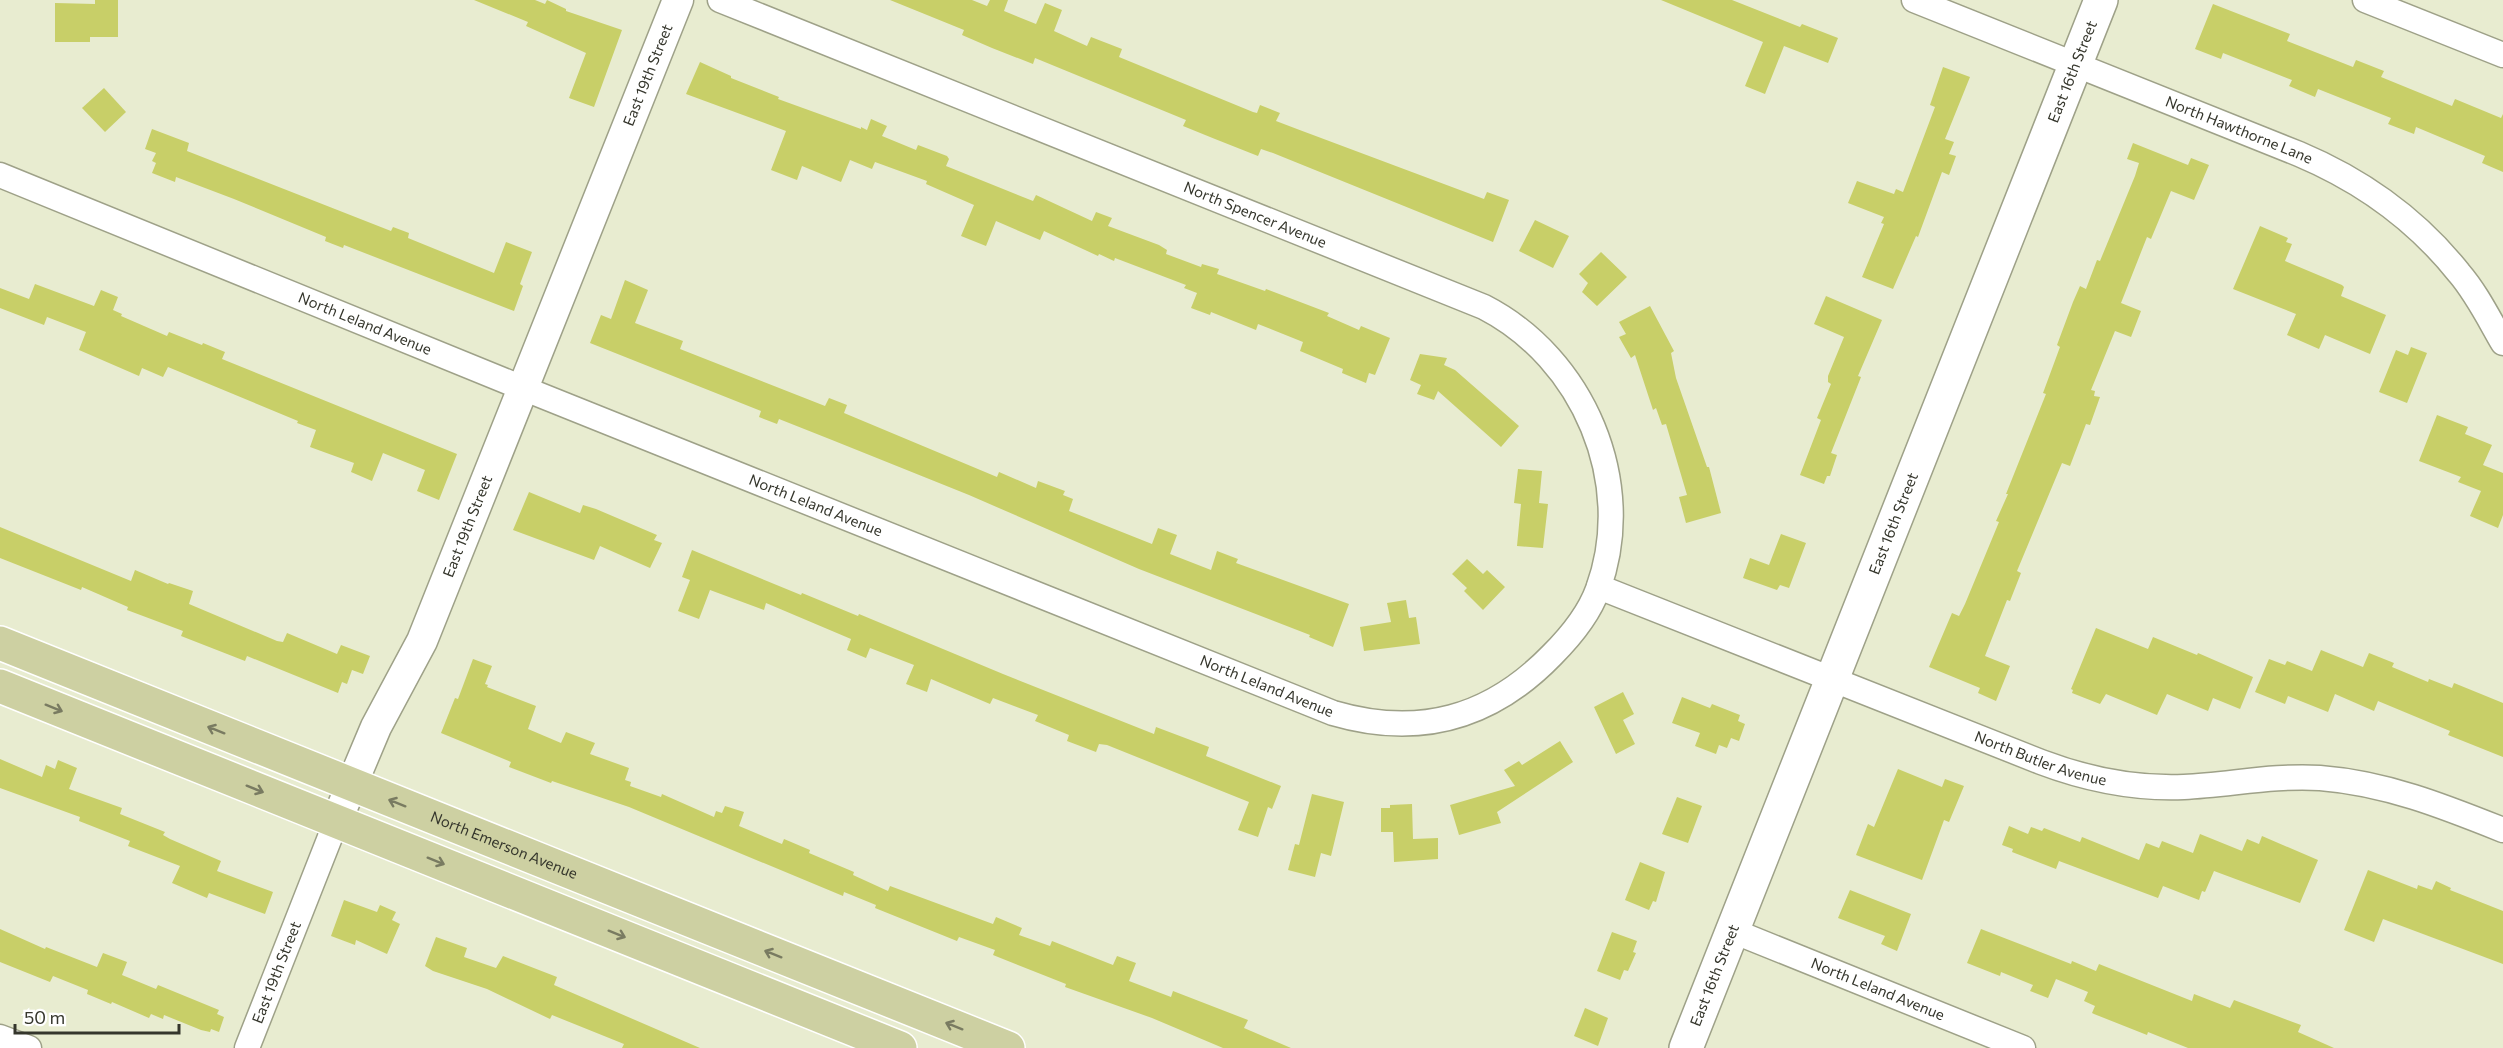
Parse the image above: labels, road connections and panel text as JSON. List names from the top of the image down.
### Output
{
  "streets": {
    "main road": ["East 16th Street", "North Emerson Avenue"],
    "street": [
      "East 19th Street",
      "North Hawthorne Lane",
      "North Spencer Avenue",
      "North Leland Avenue",
      "North Butler Avenue"
    ]
  },
  "crossings": [
    ["East 16th Street", "North Hawthorne Lane"],
    ["East 16th Street", "North Leland Avenue"],
    ["East 16th Street", "North Butler Avenue"],
    ["East 19th Street", "North Leland Avenue"],
    ["East 19th Street", "North Emerson Avenue"],
    ["North Spencer Avenue", "North Leland Avenue"],
    ["North Spencer Avenue", "North Butler Avenue"],
    ["North Leland Avenue", "North Butler Avenue"]
  ],
  "scale_bar": "50 m"
}
